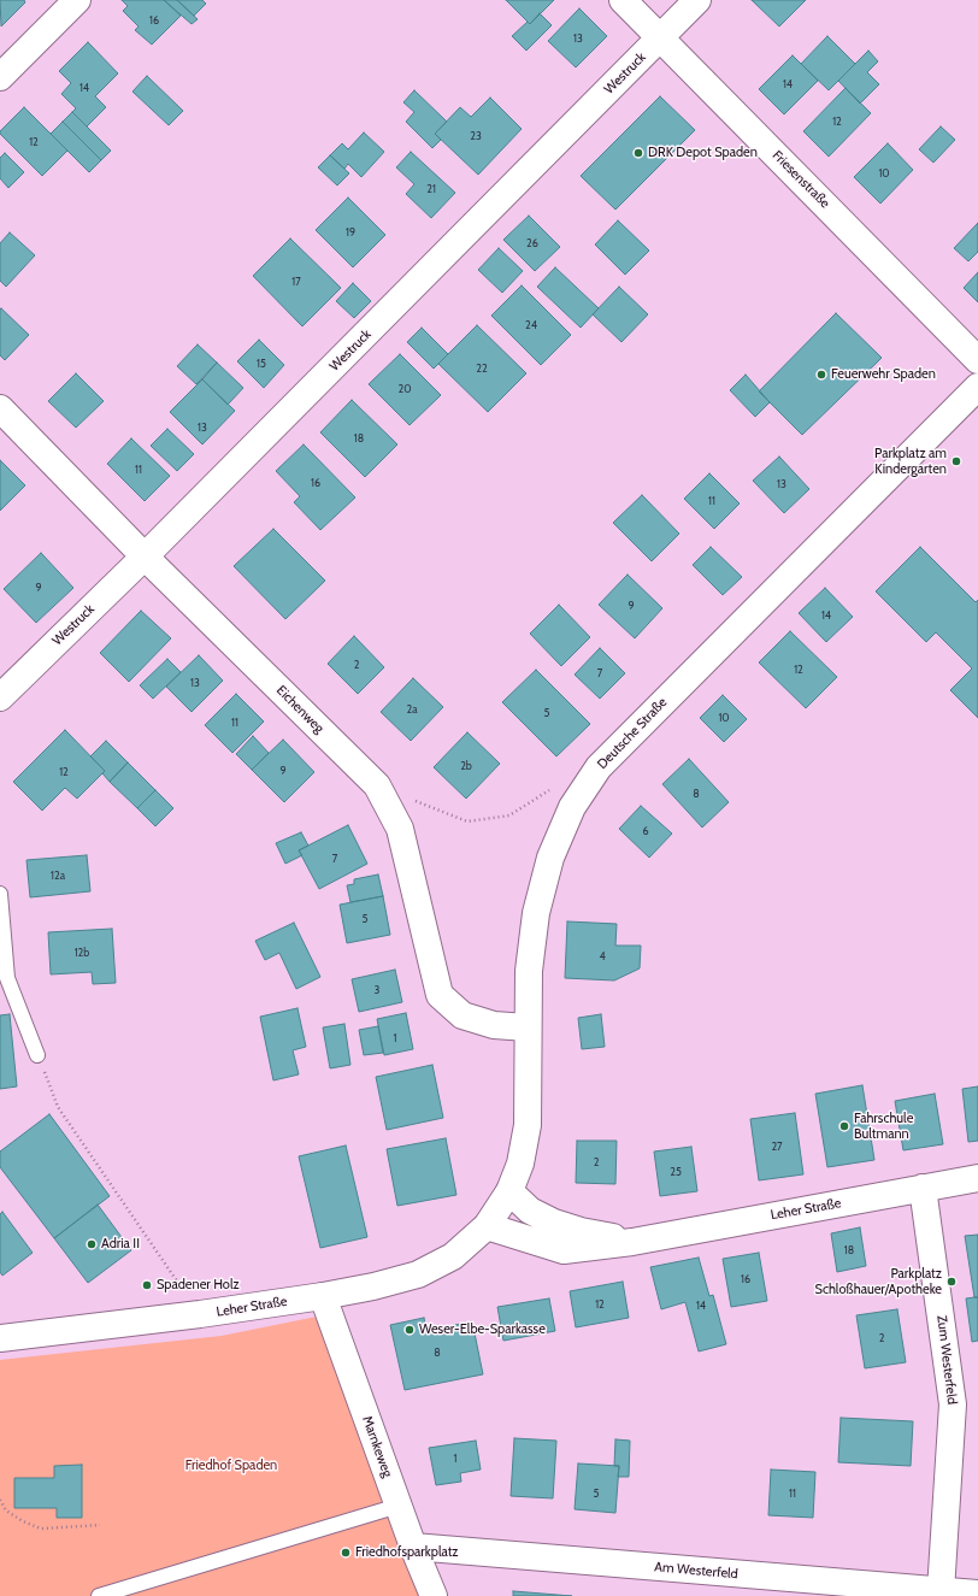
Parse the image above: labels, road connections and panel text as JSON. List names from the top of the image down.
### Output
{
  "streets": {
    "street": [
      "Westruck",
      "Friesenstraße",
      "Eichenweg",
      "Deutsche Straße",
      "Leher Straße",
      "Zum Westerfeld",
      "Marnkeweg",
      "Am Westerfeld"
    ]
  },
  "crossings": [
    ["Westruck", "Friesenstraße"],
    ["Westruck", "Eichenweg"],
    ["Eichenweg", "Deutsche Straße"],
    ["Deutsche Straße", "Leher Straße"],
    ["Leher Straße", "Zum Westerfeld"],
    ["Leher Straße", "Marnkeweg"],
    ["Zum Westerfeld", "Am Westerfeld"],
    ["Marnkeweg", "Am Westerfeld"]
  ],
  "parks": ["Friedhof Spaden"],
  "places": [
    "DRK Depot Spaden",
    "Feuerwehr Spaden",
    "Parkplatz am Kindergarten",
    "Fahrschule Bultmann",
    "Adria II",
    "Parkplatz Schloßhauer/Apotheke",
    "Spadener Holz",
    "Weser-Elbe-Sparkasse",
    "Friedhofsparkplatz"
  ],
  "house_numbers": [
    "16",
    "13",
    "14",
    "14",
    "12",
    "23",
    "12",
    "10",
    "21",
    "19",
    "26",
    "17",
    "24",
    "15",
    "22",
    "20",
    "13",
    "18",
    "11",
    "16",
    "13",
    "11",
    "9",
    "9",
    "14",
    "2",
    "12",
    "7",
    "13",
    "2a",
    "5",
    "10",
    "11",
    "2b",
    "9",
    "12",
    "8",
    "6",
    "7",
    "12a",
    "5",
    "12b",
    "4",
    "3",
    "1",
    "27",
    "2",
    "25",
    "18",
    "16",
    "12",
    "14",
    "2",
    "8",
    "1",
    "5",
    "11"
  ]
}
